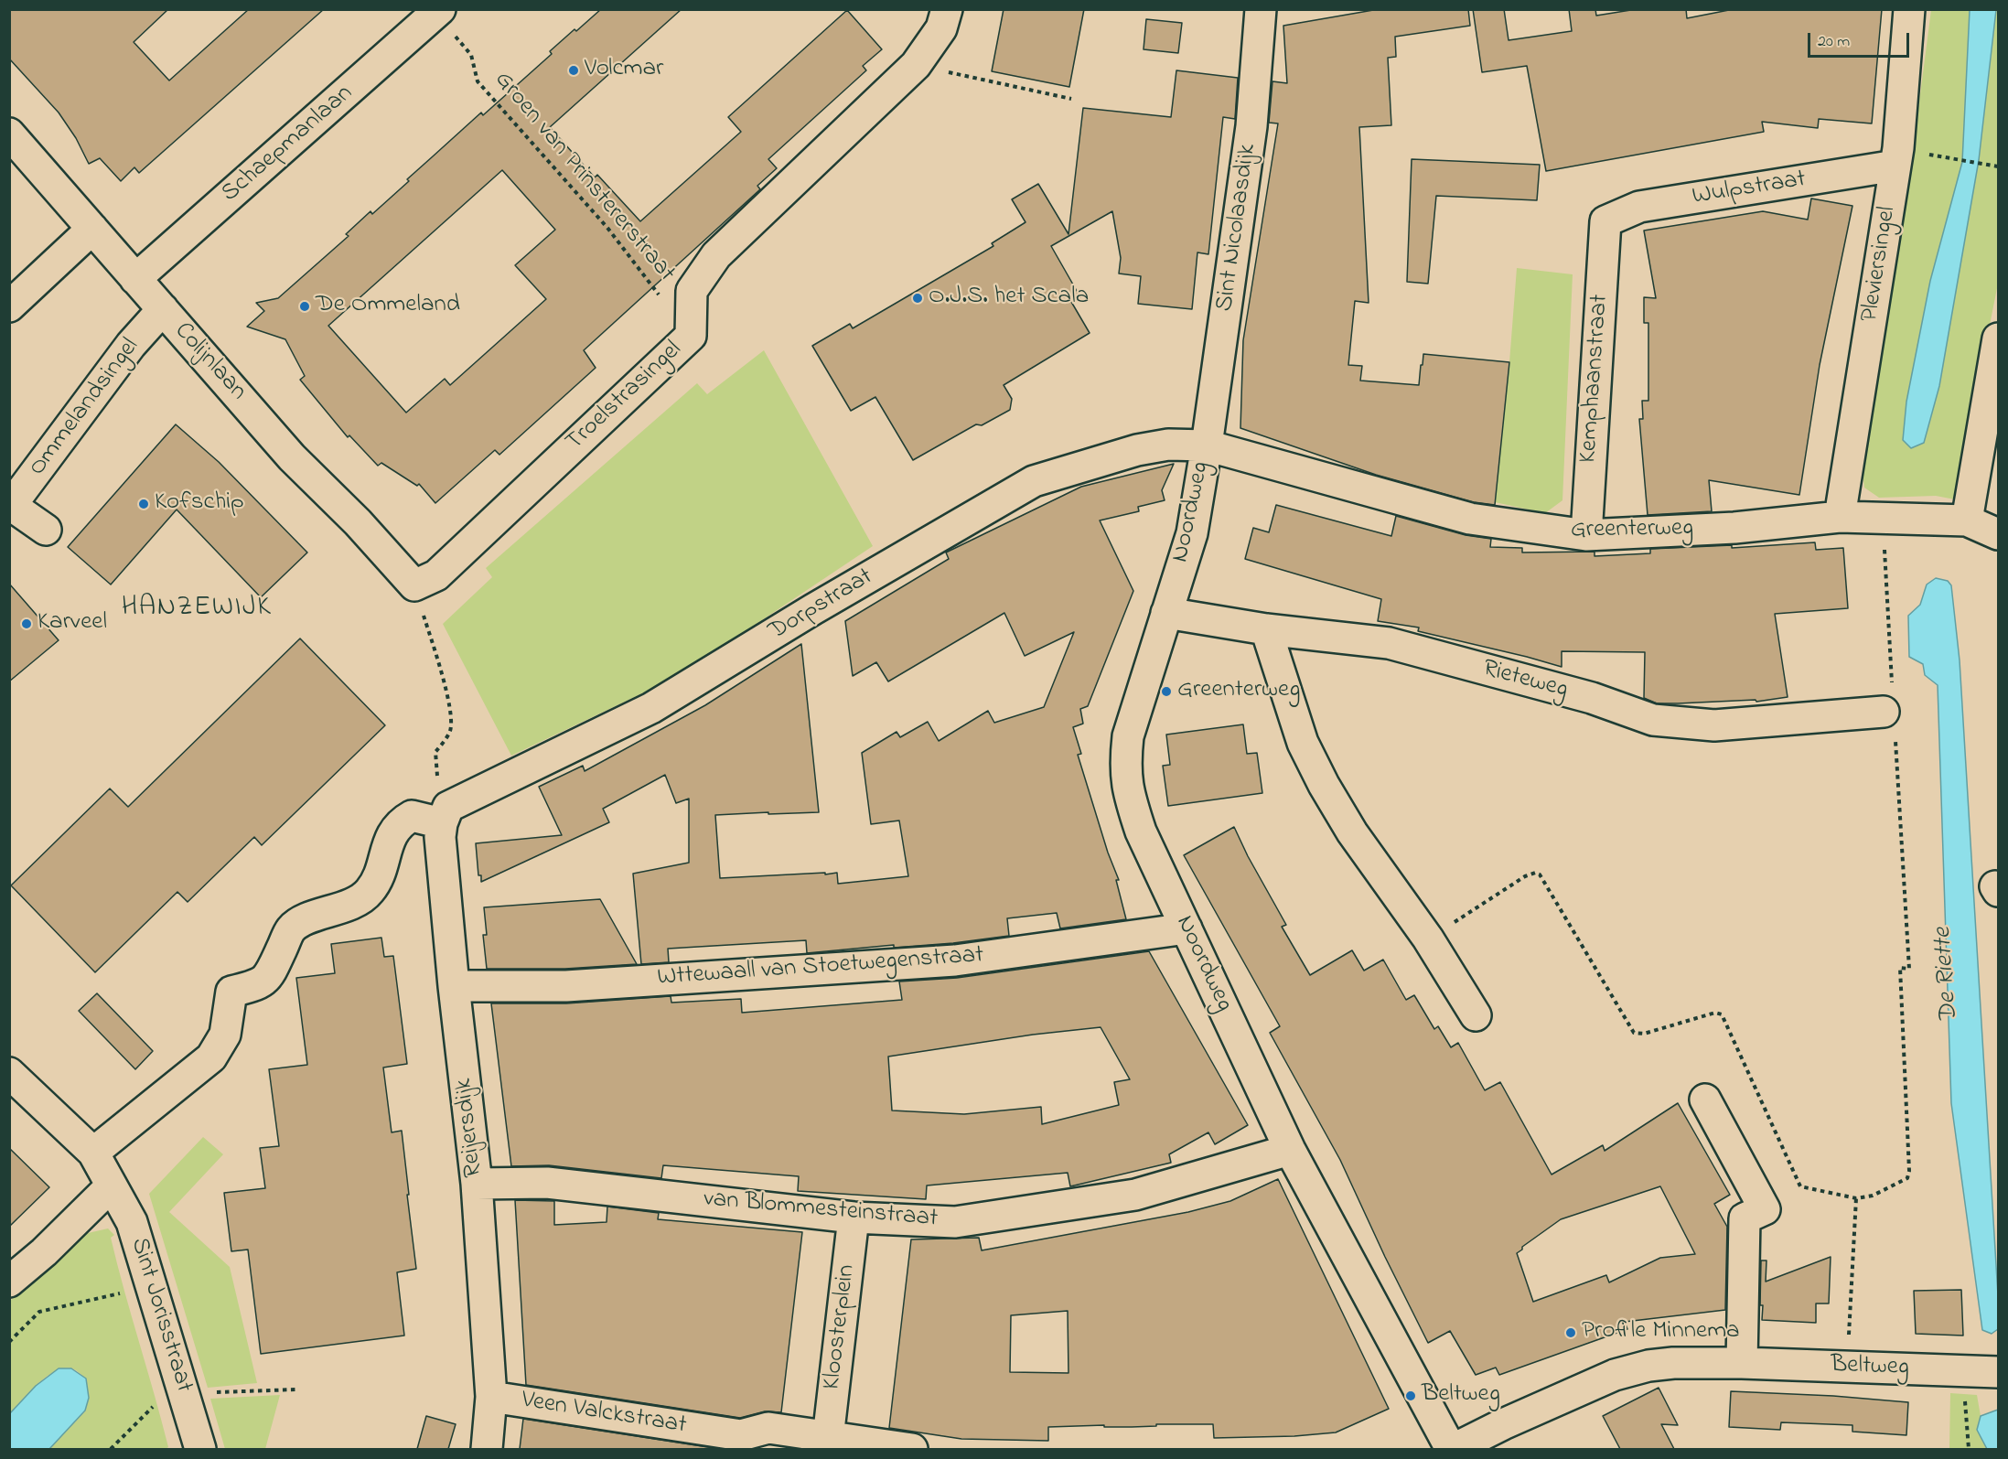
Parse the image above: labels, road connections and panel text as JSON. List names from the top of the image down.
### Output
{
  "streets": {
    "street": [
      "Schaepmanlaan",
      "Wulpstraat",
      "Sint Nicolaasdijk",
      "Pleviersingel",
      "Colijnlaan",
      "Kemphaanstraat",
      "Troelstrasingel",
      "Ommelandsingel",
      "Noordweg",
      "Greenterweg",
      "Dorpstraat",
      "Rieteweg",
      "Wttewaall van Stoetwegenstraat",
      "Reijersdijk",
      "van Blommesteinstraat",
      "Sint Jorisstraat",
      "Kloosterplein",
      "Beltweg",
      "Veen Valckstraat"
    ],
    "path": ["Groen van Prinstererstraat"]
  },
  "crossings": [
    ["Schaepmanlaan", "Groen van Prinstererstraat"],
    ["Schaepmanlaan", "Colijnlaan"],
    ["Groen van Prinstererstraat", "Troelstrasingel"],
    ["Wulpstraat", "Pleviersingel"],
    ["Wulpstraat", "Kemphaanstraat"],
    ["Sint Nicolaasdijk", "Noordweg"],
    ["Sint Nicolaasdijk", "Greenterweg"],
    ["Sint Nicolaasdijk", "Dorpstraat"],
    ["Pleviersingel", "Greenterweg"],
    ["Colijnlaan", "Troelstrasingel"],
    ["Colijnlaan", "Ommelandsingel"],
    ["Kemphaanstraat", "Greenterweg"],
    ["Noordweg", "Greenterweg"],
    ["Noordweg", "Dorpstraat"],
    ["Noordweg", "Rieteweg"],
    ["Noordweg", "Wttewaall van Stoetwegenstraat"],
    ["Noordweg", "van Blommesteinstraat"],
    ["Noordweg", "Beltweg"],
    ["Greenterweg", "Dorpstraat"],
    ["Dorpstraat", "Reijersdijk"],
    ["Wttewaall van Stoetwegenstraat", "Reijersdijk"],
    ["Reijersdijk", "van Blommesteinstraat"],
    ["Reijersdijk", "Veen Valckstraat"],
    ["van Blommesteinstraat", "Kloosterplein"],
    ["Kloosterplein", "Veen Valckstraat"]
  ],
  "districts": ["HANZEWIJK"],
  "water": ["De Riette"],
  "places": [
    "Volcmar",
    "O.J.S. het Scala",
    "De Ommeland",
    "Kofschip",
    "Karveel",
    "Greenterweg",
    "Profile Minnema",
    "Beltweg"
  ],
  "scale_bar": "20 m"
}
